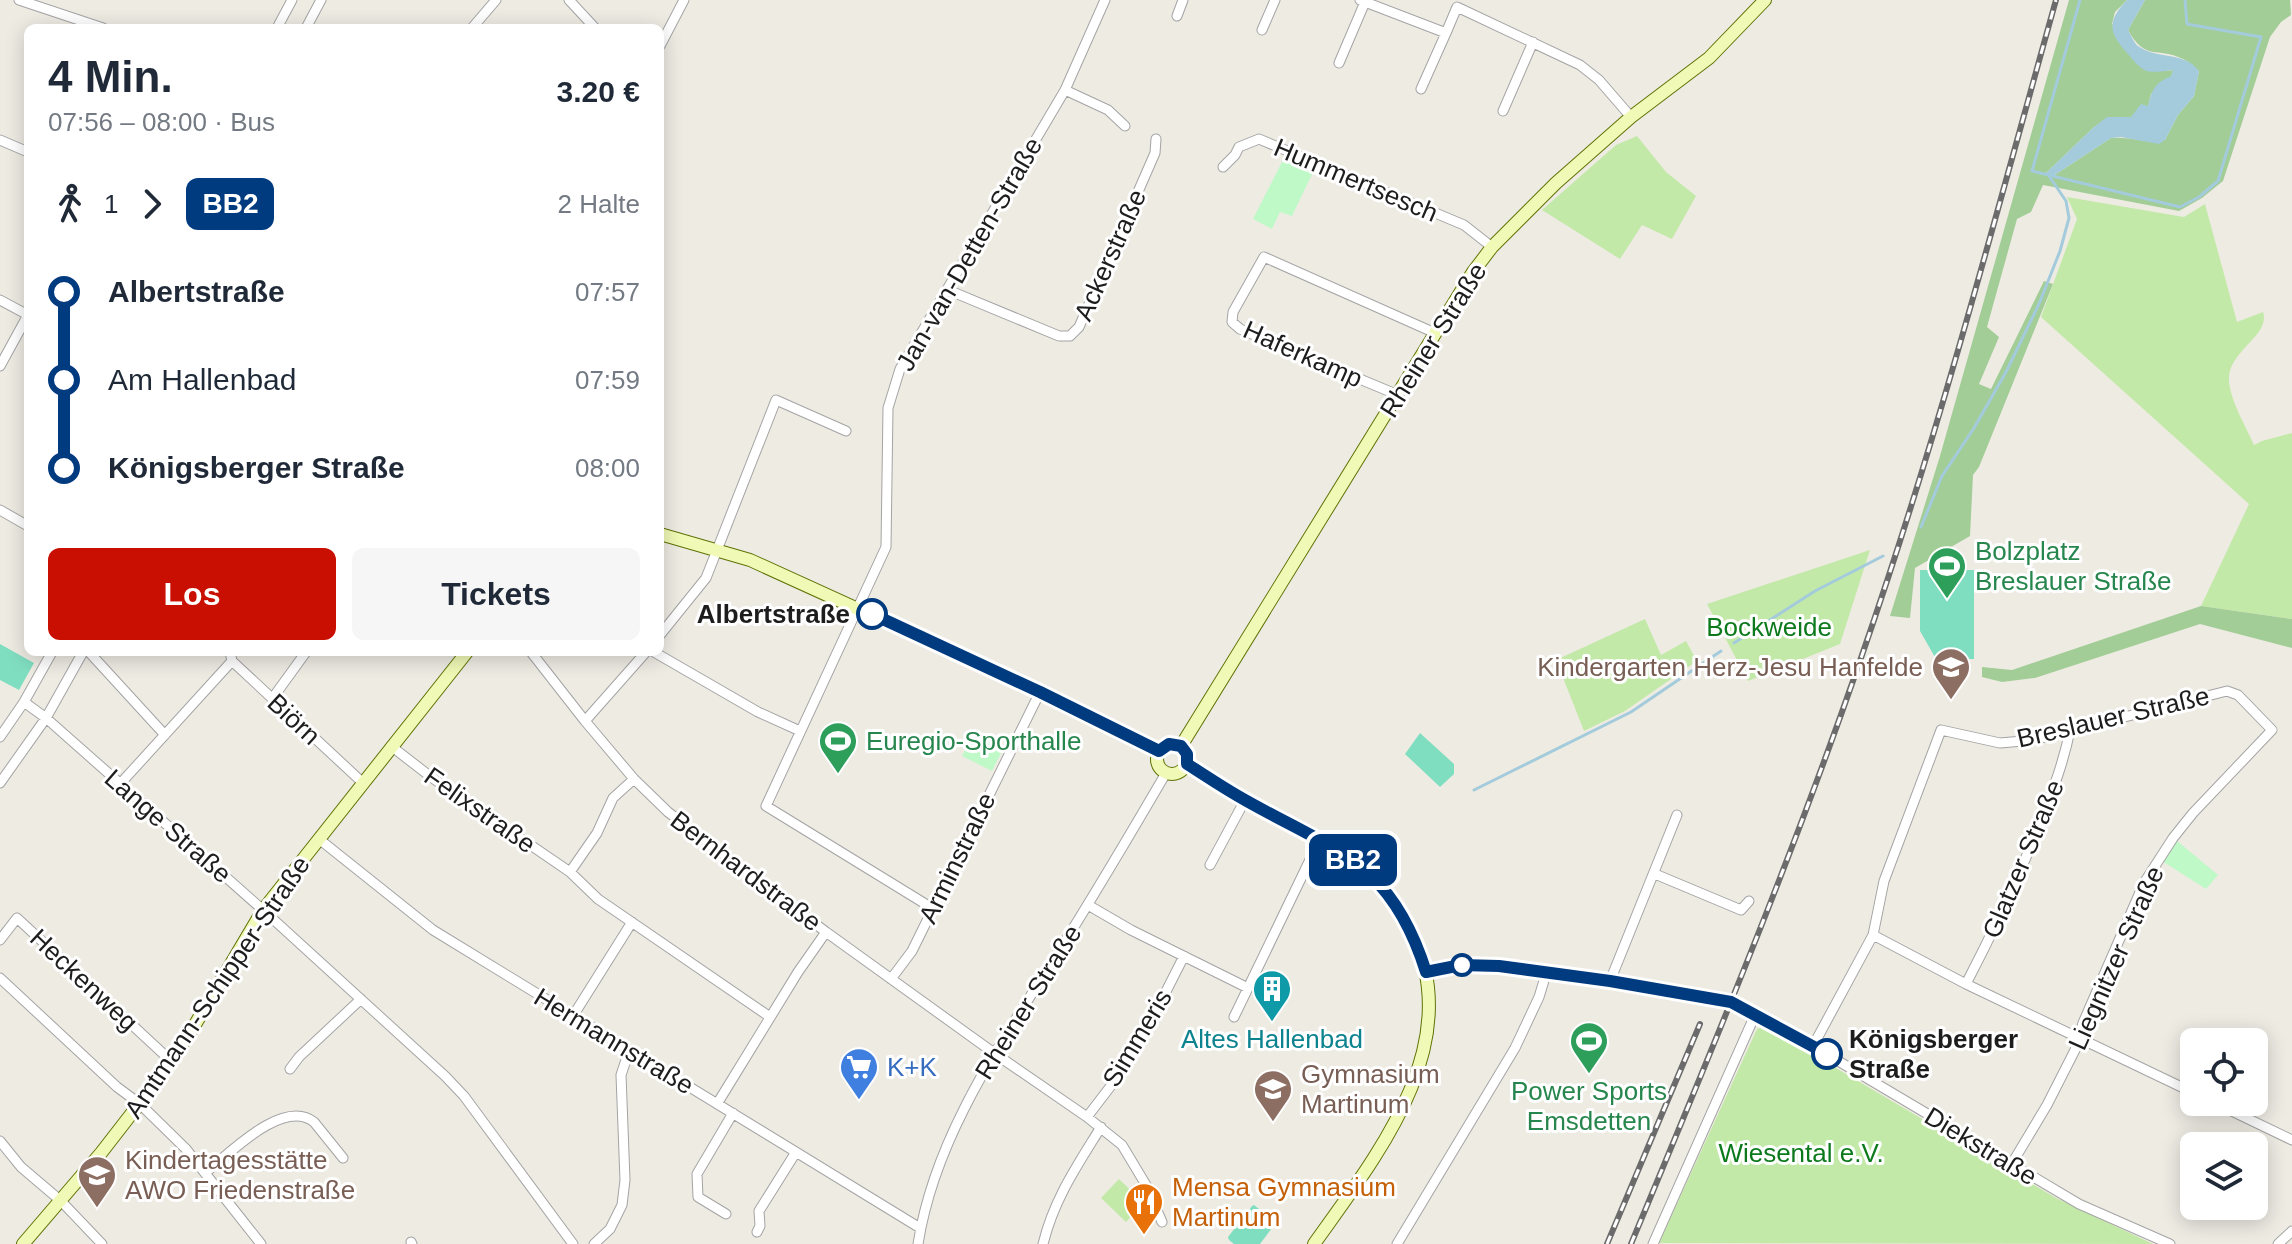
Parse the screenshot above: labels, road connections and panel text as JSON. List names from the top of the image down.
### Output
{
  "streets": {
    "street": [
      "Hummertsesch",
      "Jan-van-Detten-Straße",
      "Ackerstraße",
      "Rheiner Straße",
      "Haferkamp",
      "Breslauer Straße",
      "Biörn",
      "Felixstraße",
      "Lange Straße",
      "Arminstraße",
      "Glatzer Straße",
      "Bernhardstraße",
      "Liegnitzer Straße",
      "Heckenweg",
      "Amtmann-Schipper-Straße",
      "Simmeris",
      "Hermannstraße",
      "Diekstraße"
    ]
  },
  "crossings": [
    ["Hummertsesch", "Rheiner Straße"],
    ["Jan-van-Detten-Straße", "Ackerstraße"],
    ["Rheiner Straße", "Haferkamp"],
    ["Rheiner Straße", "Bernhardstraße"],
    ["Rheiner Straße", "Hermannstraße"],
    ["Breslauer Straße", "Glatzer Straße"],
    ["Breslauer Straße", "Liegnitzer Straße"],
    ["Biörn", "Amtmann-Schipper-Straße"],
    ["Felixstraße", "Amtmann-Schipper-Straße"],
    ["Lange Straße", "Amtmann-Schipper-Straße"],
    ["Arminstraße", "Bernhardstraße"],
    ["Bernhardstraße", "Simmeris"],
    ["Liegnitzer Straße", "Diekstraße"],
    ["Heckenweg", "Amtmann-Schipper-Straße"],
    ["Amtmann-Schipper-Straße", "Hermannstraße"]
  ],
  "parks": ["Bockweide", "Wiesental e.V."],
  "places": {
    "sports": ["Bolzplatz Breslauer Straße", "Euregio-Sporthalle", "Power Sports Emsdetten"],
    "other": ["Albertstraße", "Königsberger Straße"],
    "school or university": ["Kindergarten Herz-Jesu Hanfelde", "Gymnasium Martinum", "Kindertagesstätte AWO Friedenstraße"],
    "building": ["Altes Hallenbad"],
    "supermarket": ["K+K"],
    "restaurant": ["Mensa Gymnasium Martinum"]
  },
  "lines": ["bus line BB2"],
  "page": {
    "on_map": "BB2",
    "heading": ["4 Min.", "07:56 – 08:00 · Bus", "3.20 €"],
    "legs": ["1", "BB2", "2 Halte"],
    "list": [
      {
        "name": "Albertstraße",
        "value": "07:57"
      },
      {
        "name": "Am Hallenbad",
        "value": "07:59"
      },
      {
        "name": "Königsberger Straße",
        "value": "08:00"
      }
    ],
    "buttons": ["Los", "Tickets"]
  }
}
